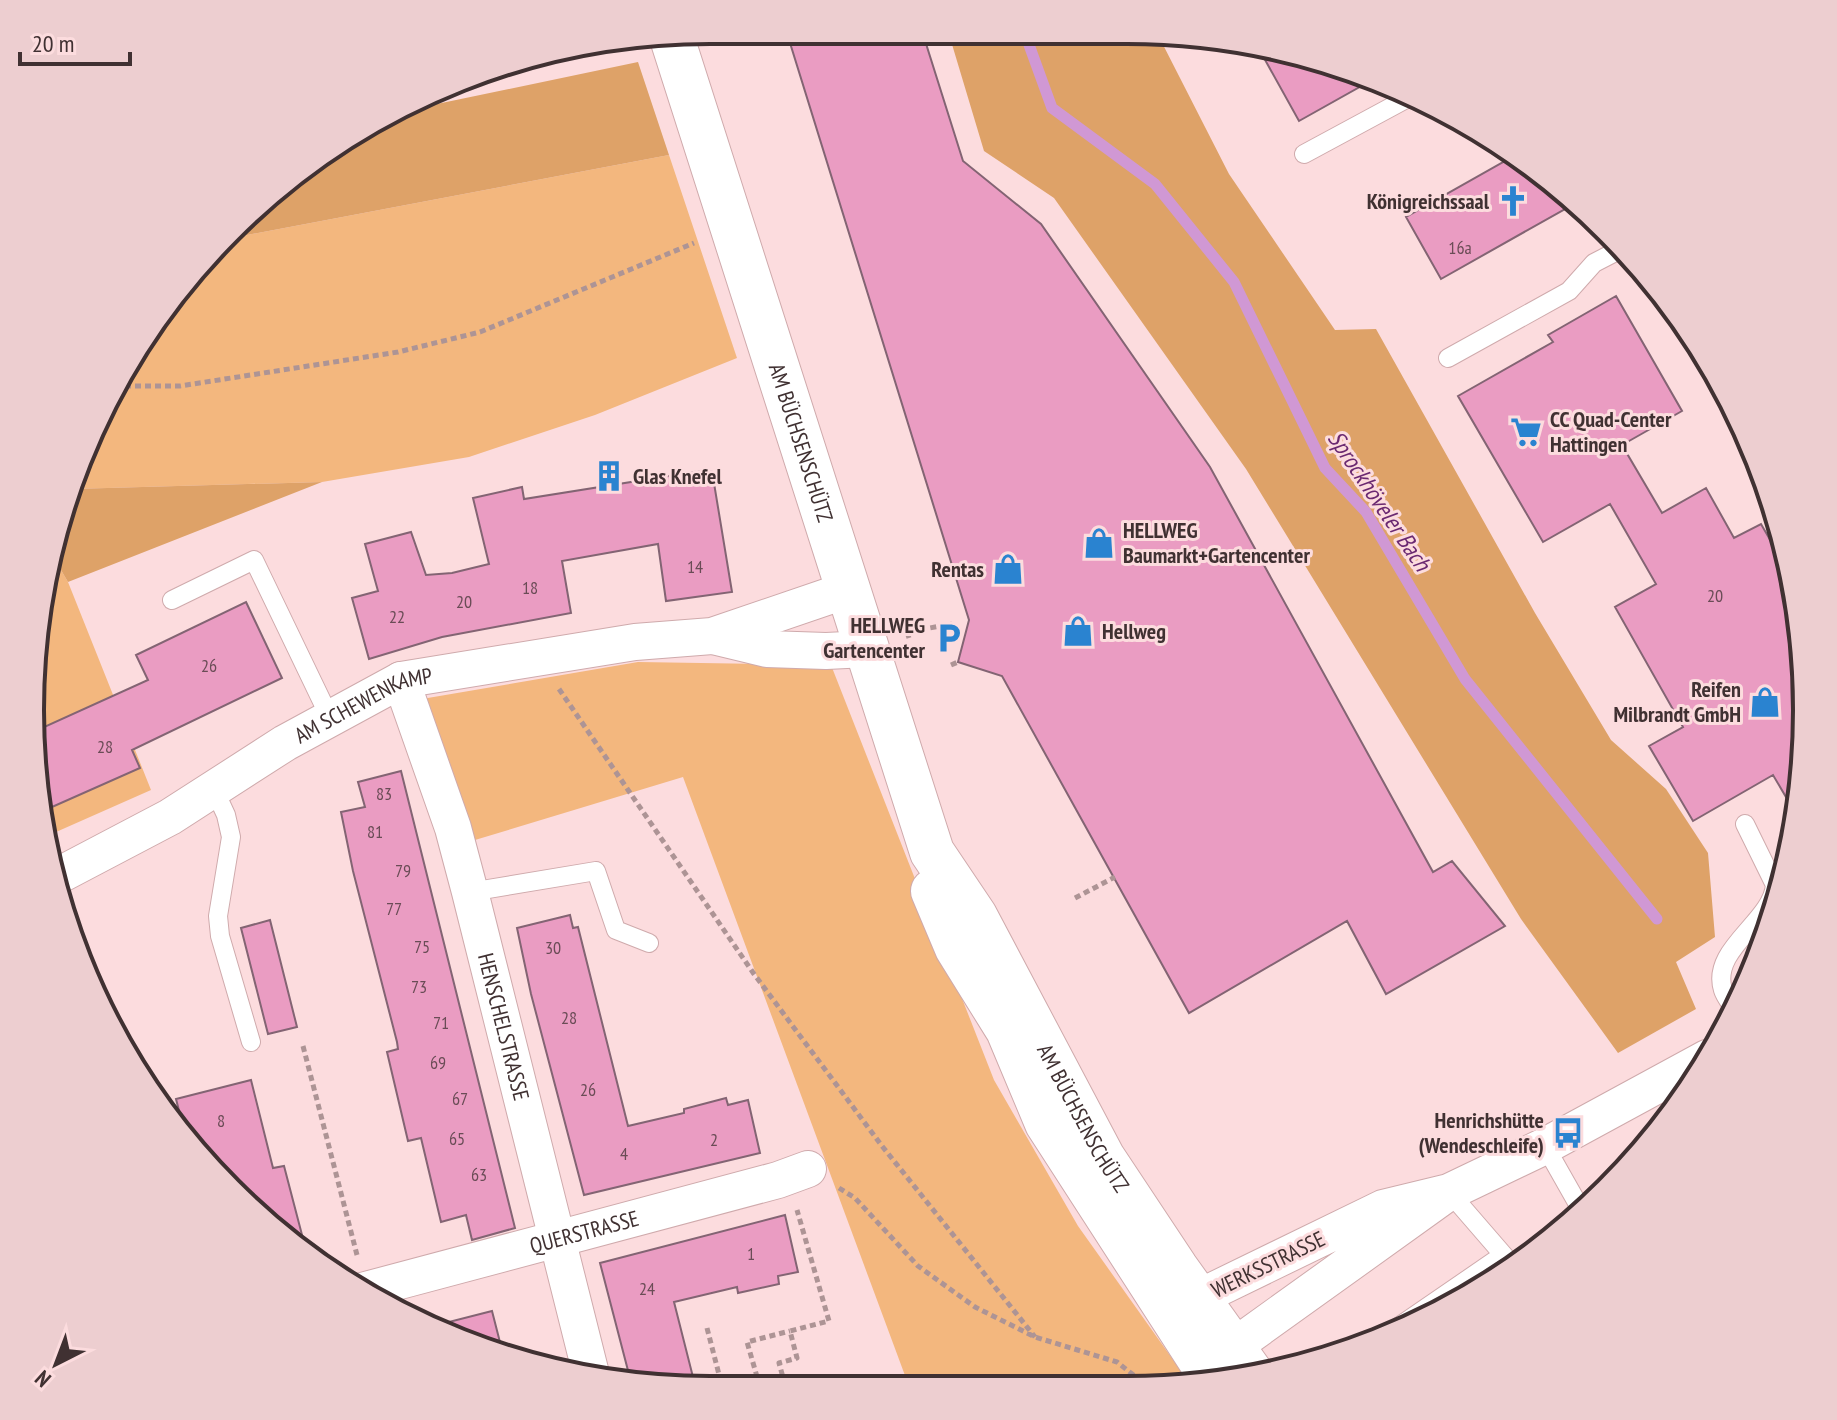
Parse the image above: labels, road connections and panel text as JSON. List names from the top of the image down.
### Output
{
  "streets": {
    "street": [
      "AM BÜCHSENSCHÜTZ",
      "AM SCHEWENKAMP",
      "HENSCHELSTRASSE",
      "QUERSTRASSE",
      "WERKSSTRASSE"
    ]
  },
  "crossings": [
    ["AM BÜCHSENSCHÜTZ", "AM SCHEWENKAMP"],
    ["AM BÜCHSENSCHÜTZ", "WERKSSTRASSE"],
    ["AM SCHEWENKAMP", "HENSCHELSTRASSE"],
    ["HENSCHELSTRASSE", "QUERSTRASSE"]
  ],
  "water": ["Sprockhöveler Bach"],
  "places": {
    "church": ["Königreichssaal"],
    "supermarket": ["CC Quad-Center Hattingen"],
    "building": ["Glas Knefel"],
    "shop": [
      "HELLWEG Baumarkt+Gartencenter",
      "Rentas",
      "Hellweg",
      "Reifen Milbrandt GmbH"
    ],
    "parking": ["HELLWEG Gartencenter"],
    "bus stop": ["Henrichshütte (Wendeschleife)"]
  },
  "house_numbers": [
    "16a",
    "14",
    "18",
    "20",
    "20",
    "22",
    "26",
    "28",
    "83",
    "81",
    "79",
    "77",
    "75",
    "30",
    "73",
    "28",
    "71",
    "69",
    "26",
    "67",
    "8",
    "65",
    "2",
    "4",
    "63",
    "1",
    "24"
  ],
  "scale_bar": "20 m",
  "north": "bottom left"
}
